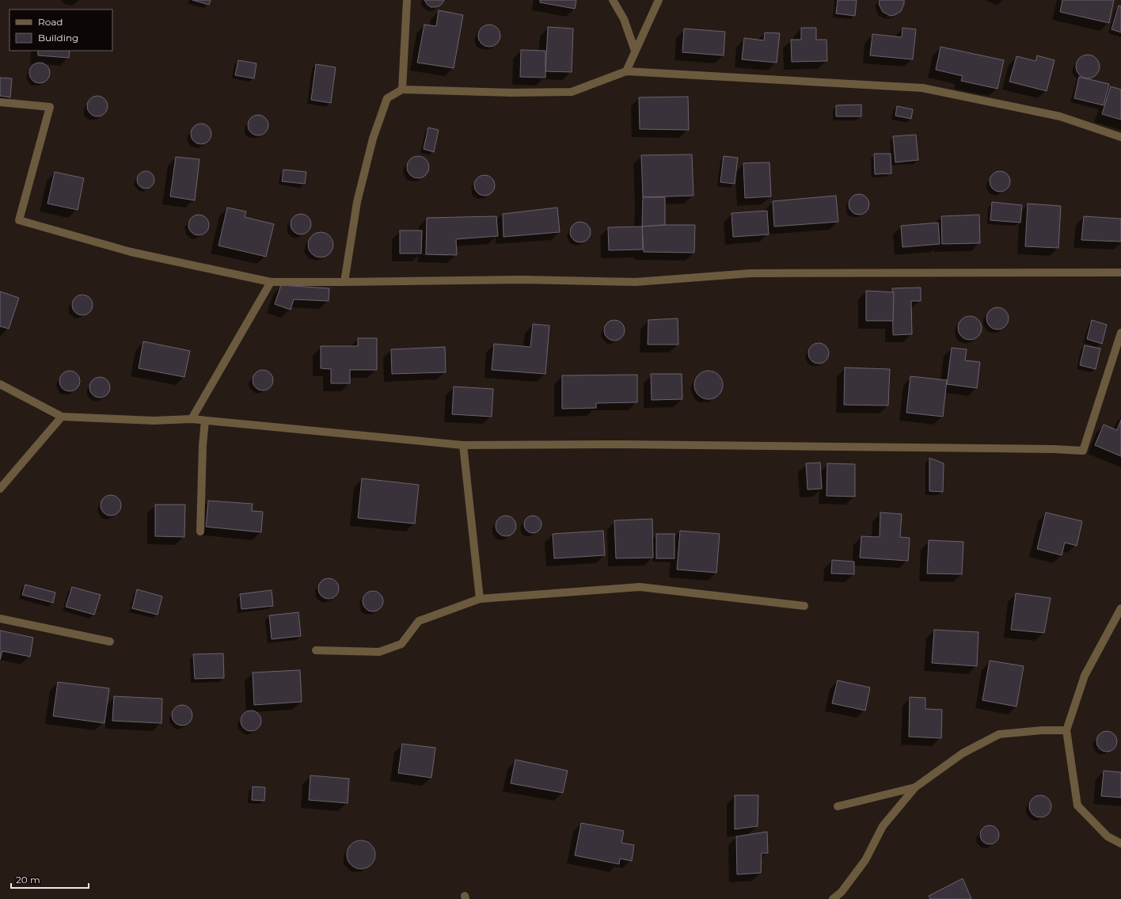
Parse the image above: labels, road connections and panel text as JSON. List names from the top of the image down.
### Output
{
  "legend": ["Road", "Building"],
  "scale_bar": "20 m"
}
